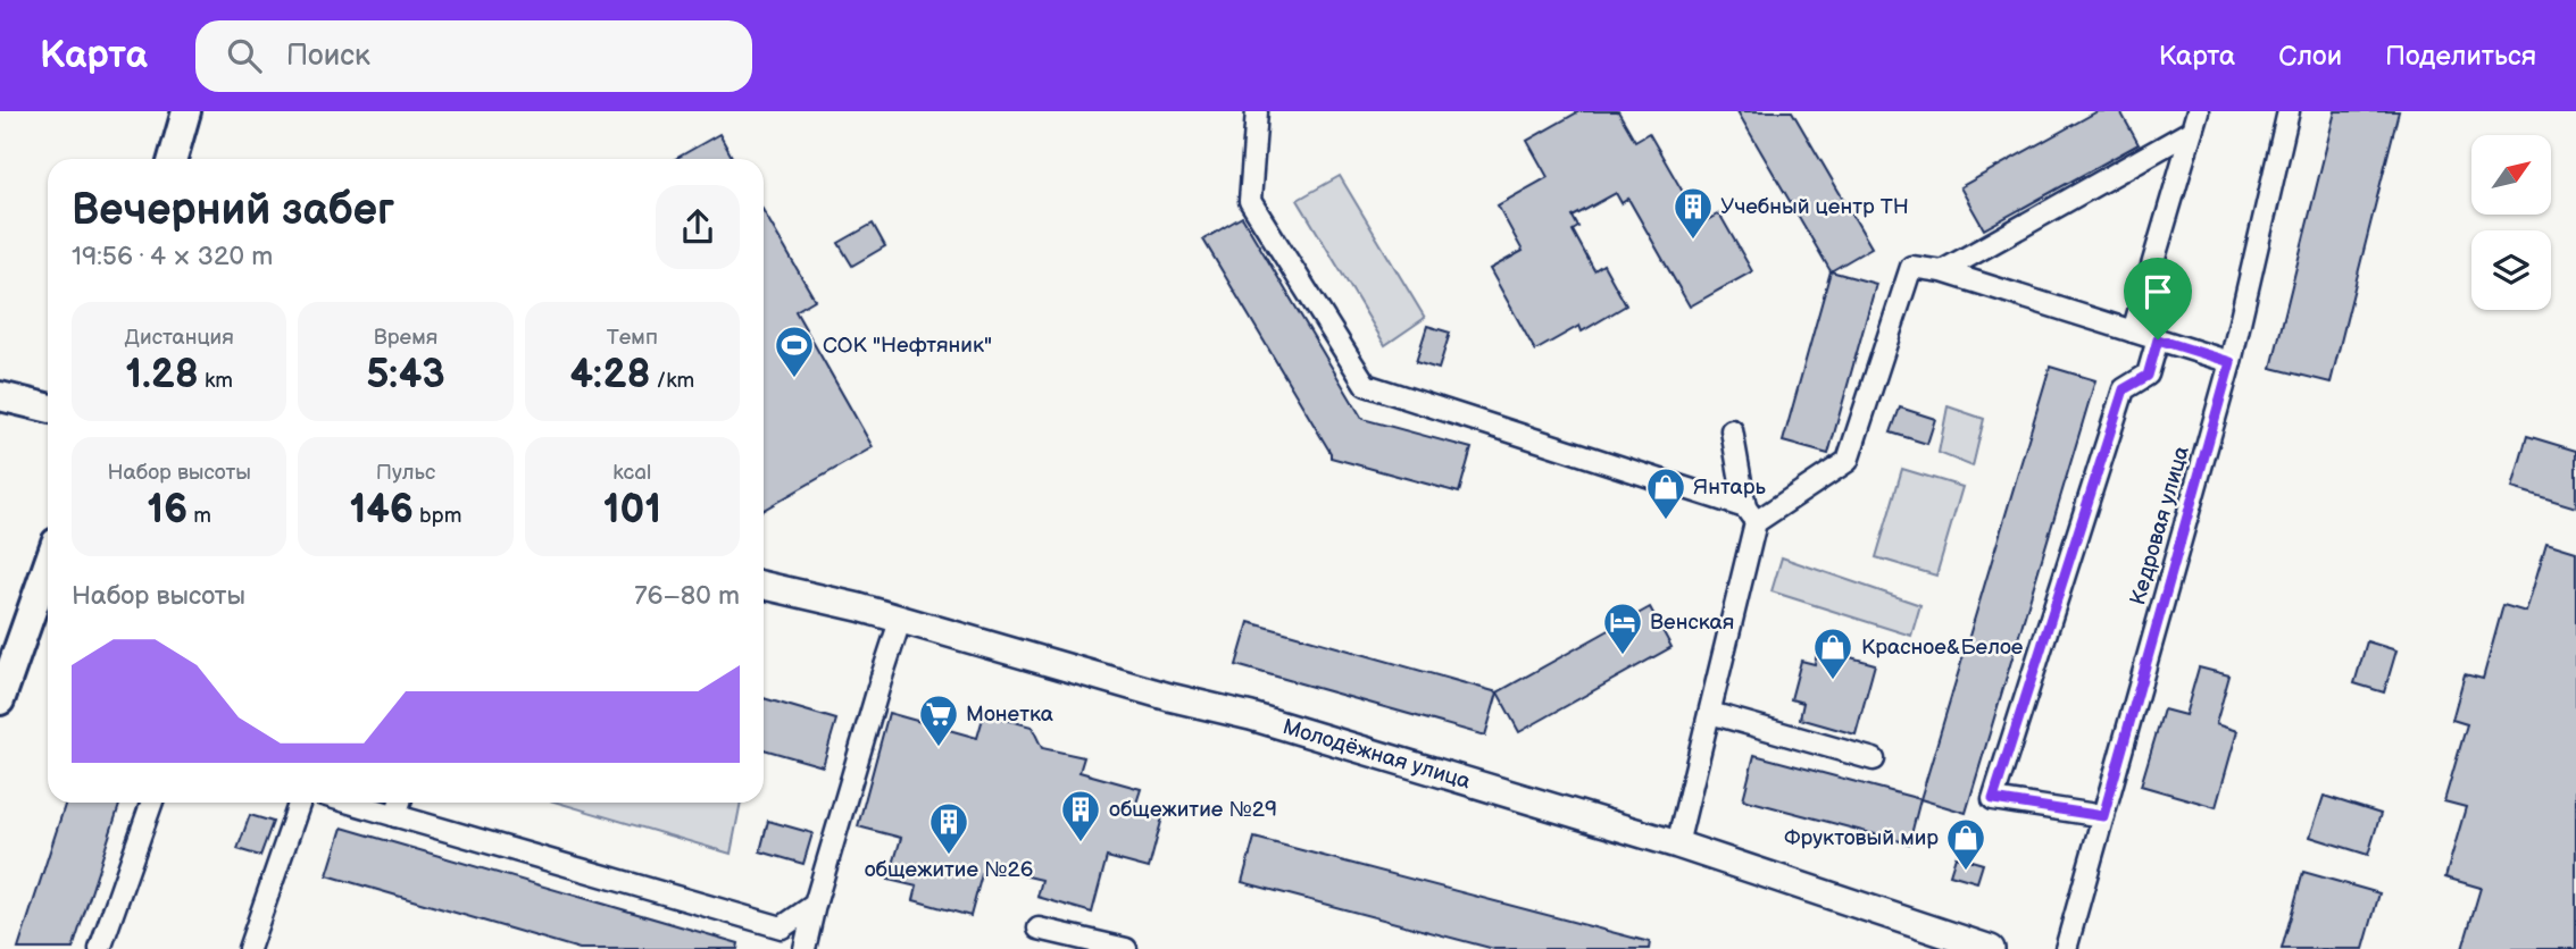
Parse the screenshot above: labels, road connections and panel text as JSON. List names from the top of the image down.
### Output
{
  "streets": {
    "street": ["Кедровая улица", "Молодёжная улица"]
  },
  "places": {
    "building": ["Учебный центр ТН", "общежитие №29", "общежитие №26"],
    "sports": ["СОК \"Нефтяник\""],
    "shop": ["Янтарь", "Красное&Белое", "Фруктовый мир"],
    "hotel": ["Венская"],
    "supermarket": ["Монетка"]
  },
  "north": "top right",
  "page": {
    "header": "Карта",
    "search": "Поиск",
    "nav": ["Карта", "Слои", "Поделиться"],
    "heading": ["Вечерний забег", "19:56 · 4 × 320 m"],
    "stats": [
      ["Дистанция", "1.28 km"],
      ["Время", "5:43"],
      ["Темп", "4:28 /km"],
      ["Набор высоты", "16 m"],
      ["Пульс", "146 bpm"],
      ["kcal", "101"]
    ],
    "chart": ["Набор высоты", "76–80 m"]
  }
}
